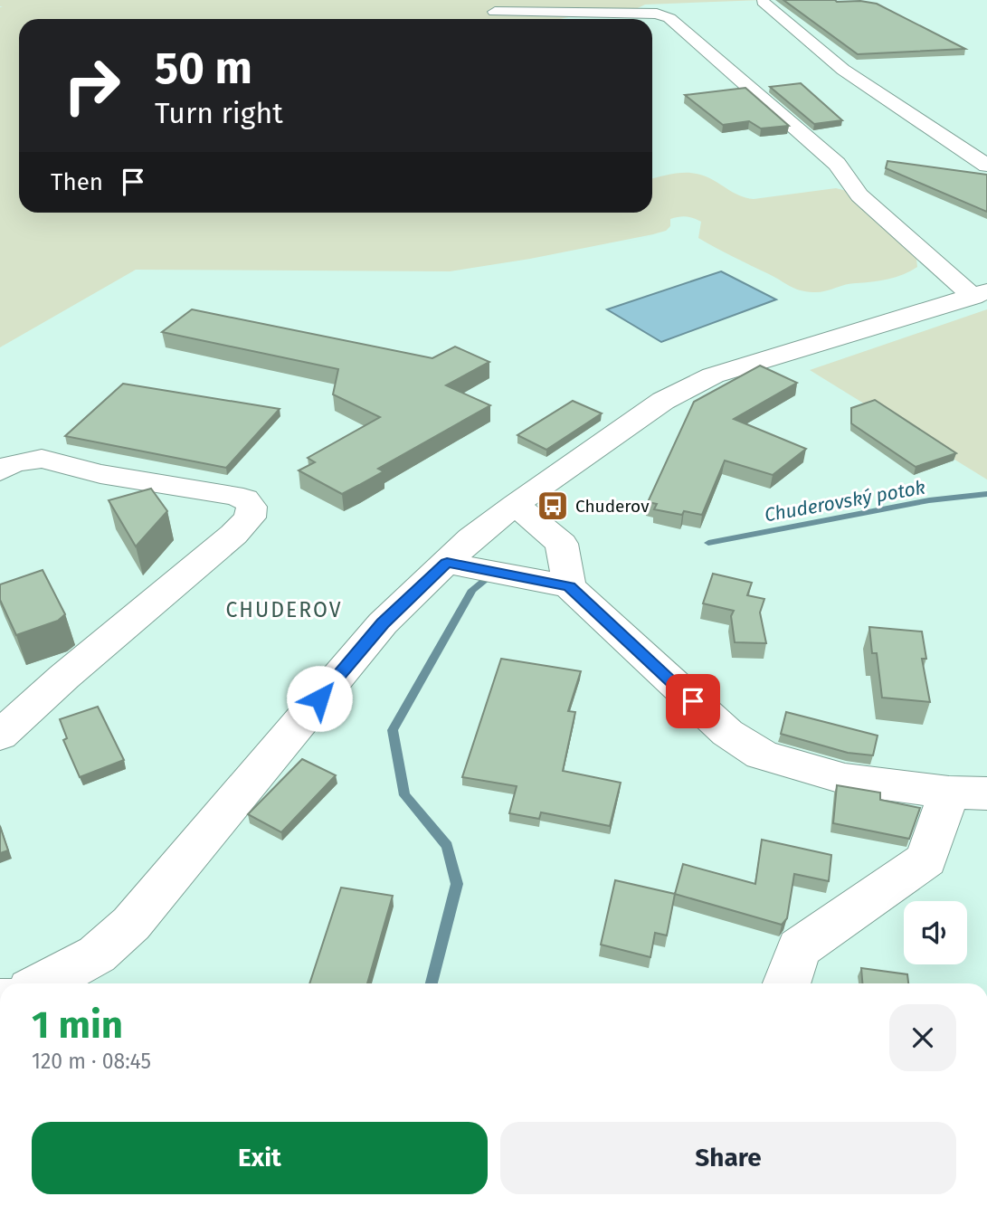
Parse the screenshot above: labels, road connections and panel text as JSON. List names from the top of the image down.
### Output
{
  "districts": ["CHUDEROV"],
  "water": ["Chuderovský potok"],
  "places": {
    "bus stop": ["Chuderov"]
  },
  "page": {
    "turn": ["50 m", "Turn right"],
    "then": "Then",
    "heading": ["1 min", "120 m · 08:45"],
    "buttons": ["Exit", "Share"]
  }
}
